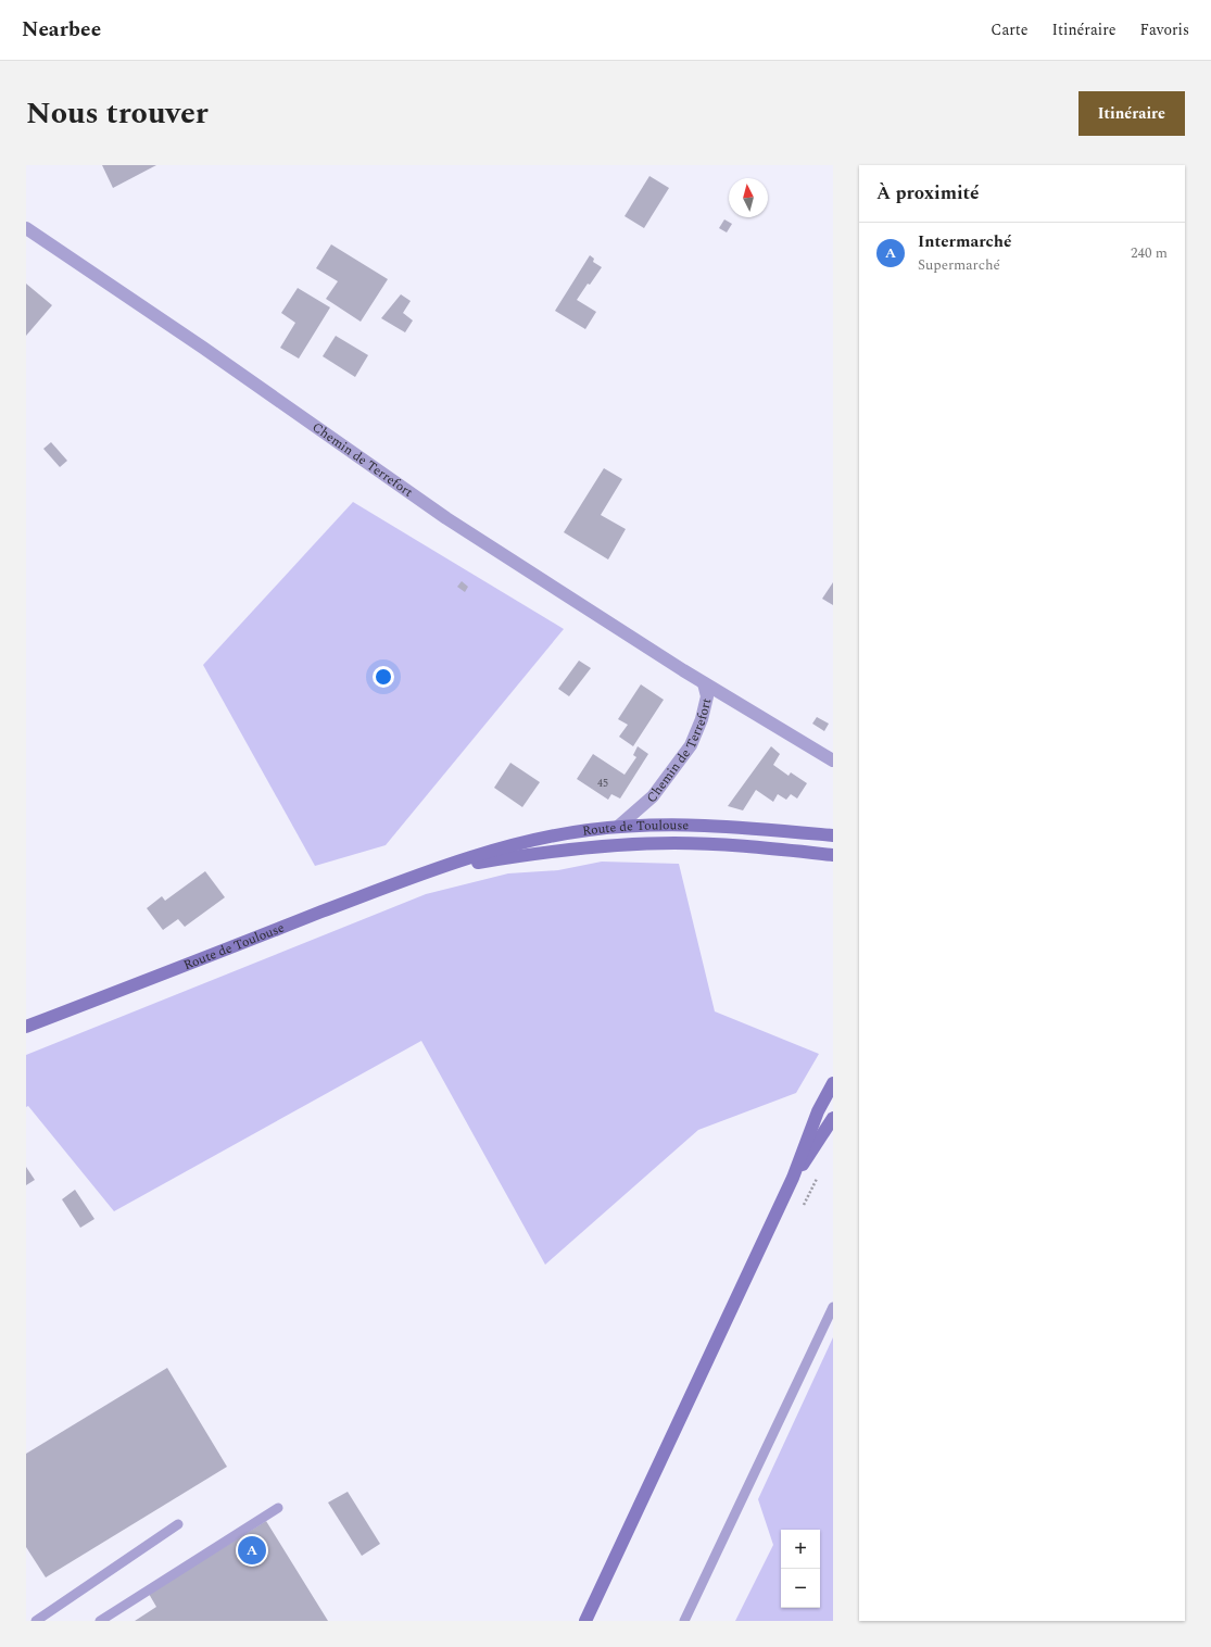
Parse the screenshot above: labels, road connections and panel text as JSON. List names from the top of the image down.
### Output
{
  "streets": {
    "main road": ["Route de Toulouse"],
    "street": ["Chemin de Terrefort"]
  },
  "crossings": [
    ["Chemin de Terrefort", "Route de Toulouse"]
  ],
  "house_numbers": ["45"],
  "north": "top",
  "page": {
    "header": "Nearbee",
    "nav": ["Carte", "Itinéraire", "Favoris"],
    "title": "Nous trouver",
    "buttons": "Itinéraire",
    "heading": "À proximité",
    "list": [
      {
        "mark": "A",
        "name": "Intermarché",
        "note": "Supermarché",
        "value": "240 m"
      }
    ],
    "map_buttons": ["+", "−"],
    "pins": "A"
  }
}
